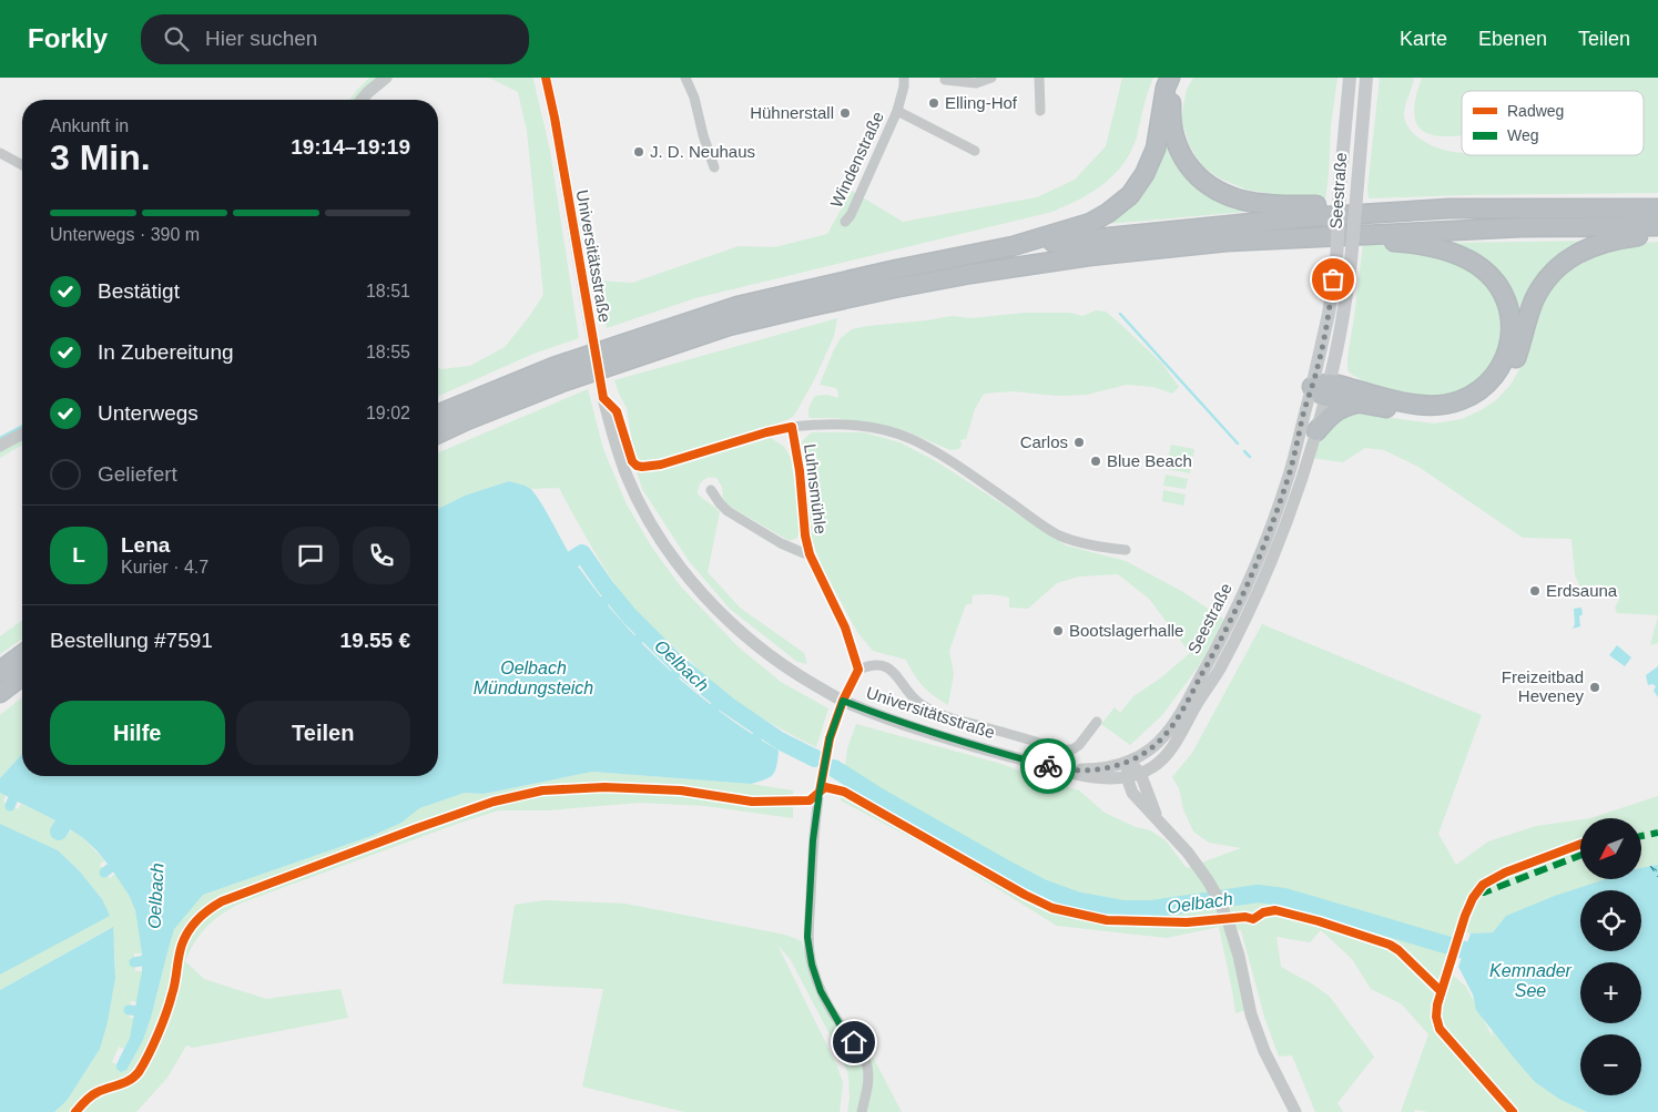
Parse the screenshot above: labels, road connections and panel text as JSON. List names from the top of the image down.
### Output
{
  "streets": {
    "main road": ["Seestraße"],
    "street": ["Windenstraße", "Universitätsstraße", "Luhnsmühle"]
  },
  "crossings": [
    ["Seestraße", "Universitätsstraße"]
  ],
  "water": ["Oelbach", "Oelbach Mündungsteich", "Kemnader See"],
  "places": [
    "Elling-Hof",
    "Hühnerstall",
    "J. D. Neuhaus",
    "Carlos",
    "Blue Beach",
    "Erdsauna",
    "Bootslagerhalle",
    "Freizeitbad Heveney"
  ],
  "legend": ["Radweg", "Weg"],
  "north": "bottom left",
  "page": {
    "header": "Forkly",
    "search": "Hier suchen",
    "nav": ["Karte", "Ebenen", "Teilen"],
    "heading": ["3 Min.", "Ankunft in", "19:14–19:19"],
    "panel": [
      "Lena",
      "Kurier · 4.7",
      "Bestellung #7591",
      "19.55 €"
    ],
    "bar": "Unterwegs · 390 m",
    "list": [
      ["Bestätigt", "18:51"],
      ["In Zubereitung", "18:55"],
      ["Unterwegs", "19:02"],
      "Geliefert"
    ],
    "round": "L",
    "buttons": ["Hilfe", "Teilen"],
    "map_buttons": ["+", "−"]
  }
}
